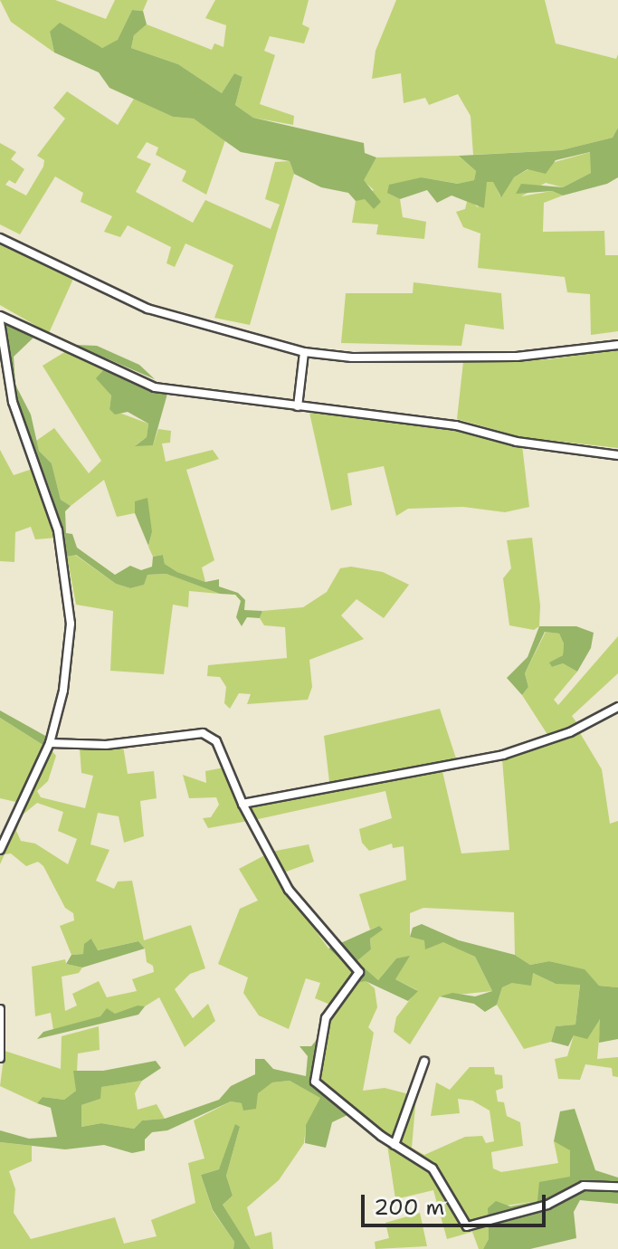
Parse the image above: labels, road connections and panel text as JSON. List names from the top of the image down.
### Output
{
  "scale_bar": "200 m"
}
